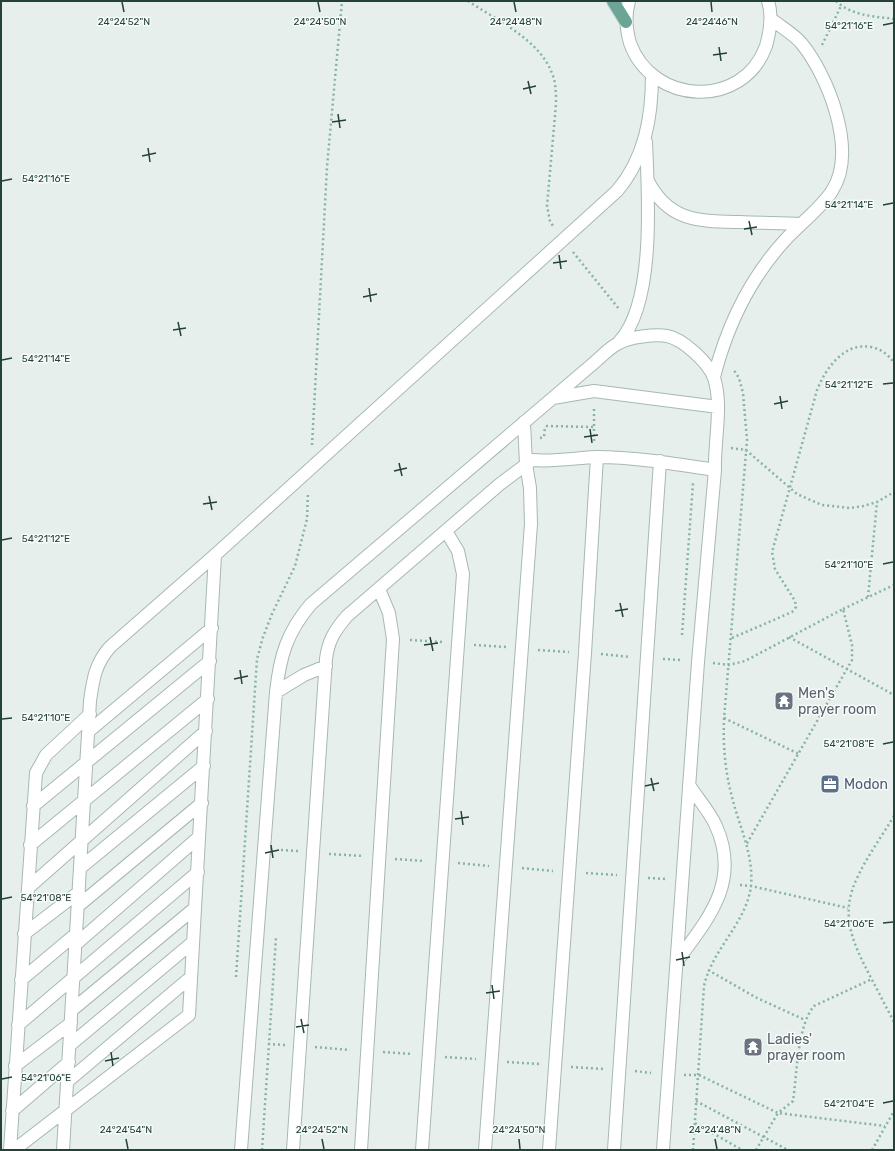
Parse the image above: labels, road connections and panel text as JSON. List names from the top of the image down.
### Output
{
  "places": {
    "temple": ["Men's prayer room", "Ladies' prayer room"],
    "office": ["Modon"]
  },
  "coordinates": [
    "24°24'52\"N",
    "24°24'50\"N",
    "24°24'48\"N",
    "24°24'46\"N",
    "54°21'16\"E",
    "54°21'14\"E",
    "54°21'12\"E",
    "54°21'10\"E",
    "54°21'08\"E",
    "54°21'06\"E",
    "54°21'04\"E",
    "24°24'54\"N"
  ]
}
